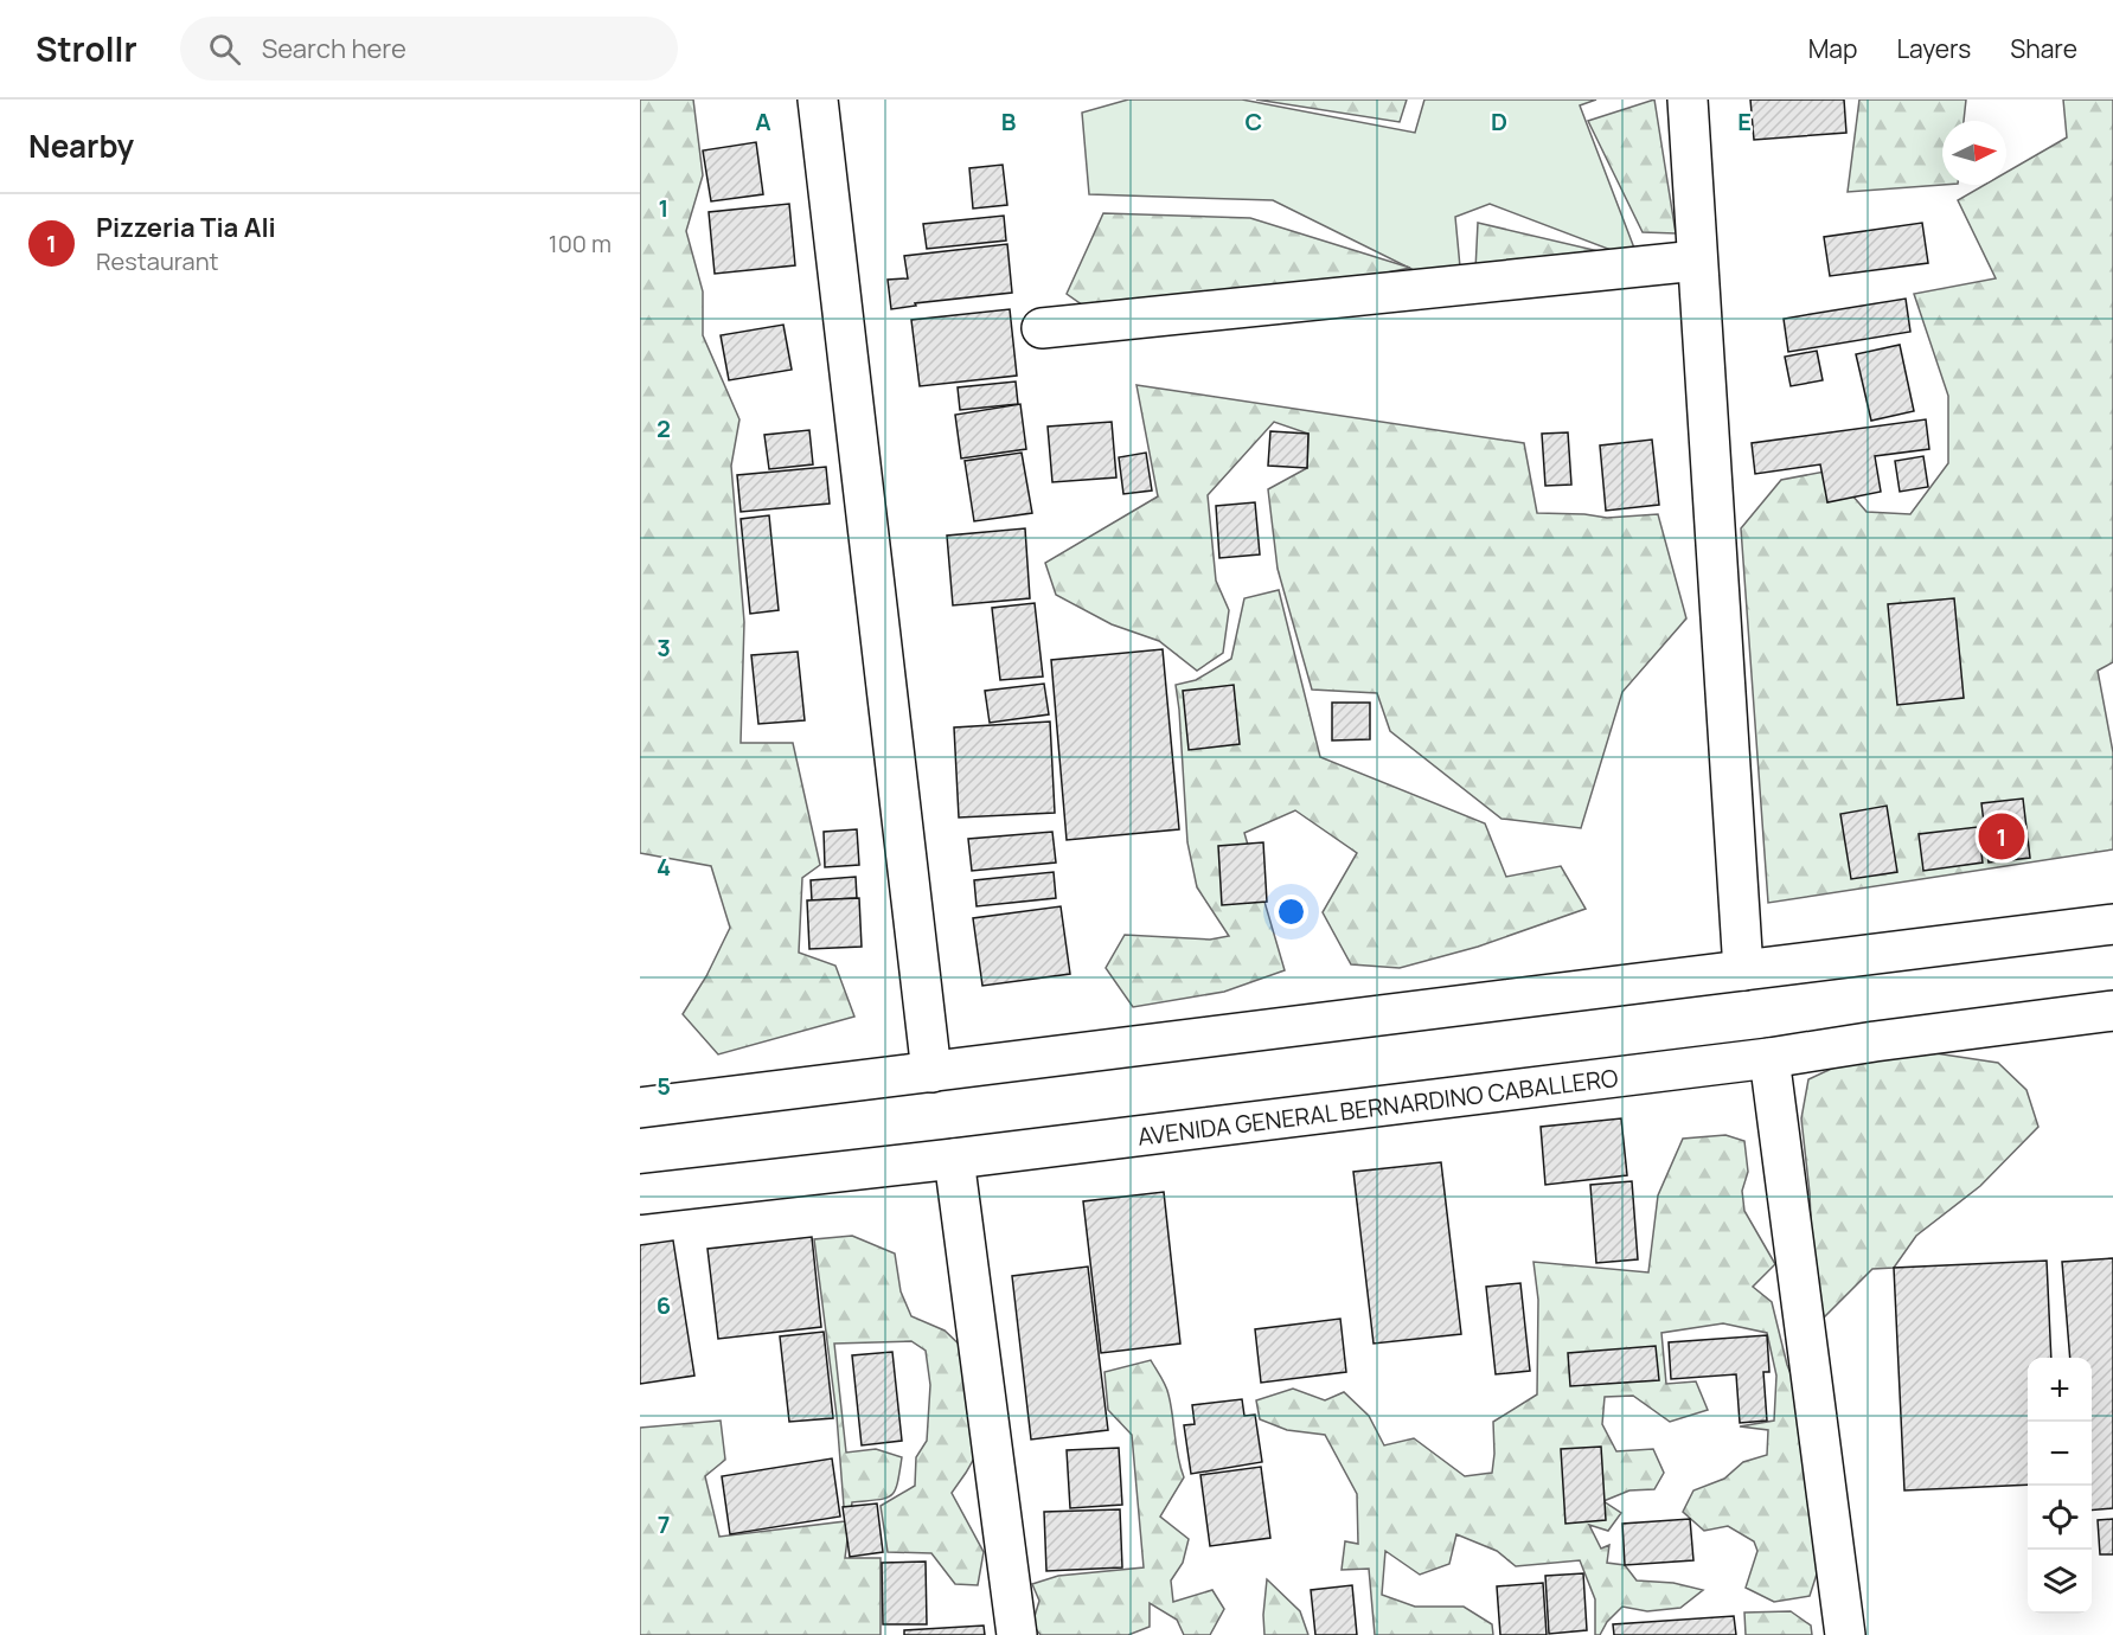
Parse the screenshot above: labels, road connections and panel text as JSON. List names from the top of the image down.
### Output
{
  "streets": {
    "street": ["AVENIDA GENERAL BERNARDINO CABALLERO"]
  },
  "north": "right",
  "page": {
    "header": "Strollr",
    "search": "Search here",
    "nav": ["Map", "Layers", "Share"],
    "heading": "Nearby",
    "list": [
      {
        "mark": "1",
        "name": "Pizzeria Tia Ali",
        "note": "Restaurant",
        "value": "100 m"
      }
    ],
    "pins": "1",
    "map_buttons": ["+", "−"]
  },
  "grid": {
    "columns": [
      "A",
      "B",
      "C",
      "D",
      "E"
    ],
    "rows": [
      "1",
      "2",
      "3",
      "4",
      "5",
      "6",
      "7"
    ]
  }
}
